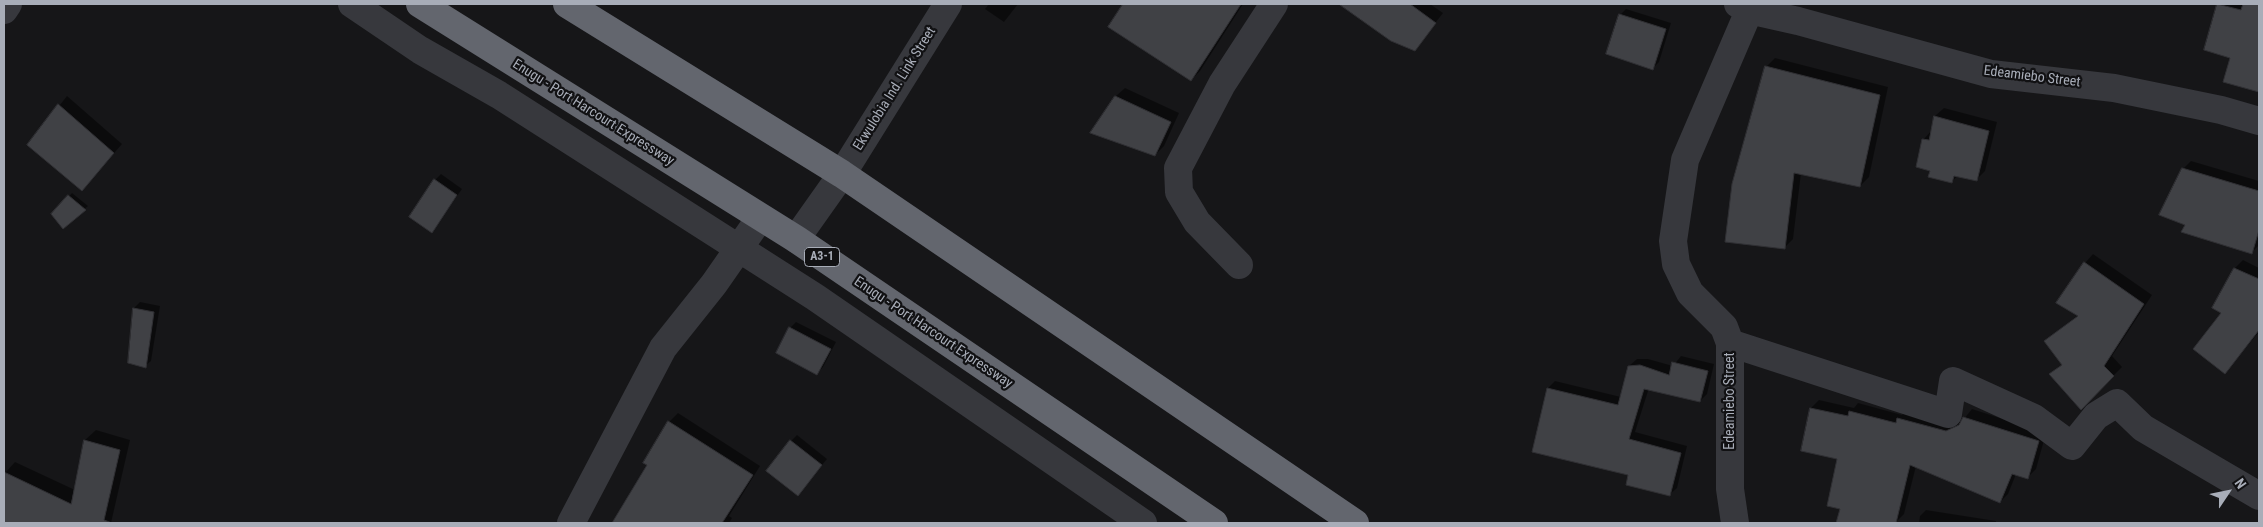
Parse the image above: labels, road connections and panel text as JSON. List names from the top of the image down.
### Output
{
  "streets": {
    "highway": ["Enugu - Port Harcourt Expressway", "A3-1"],
    "street": ["Edeamiebo Street", "Ekwulobia Ind. Link Street"]
  },
  "crossings": [
    ["Ekwulobia Ind. Link Street", "Enugu - Port Harcourt Expressway"]
  ],
  "north": "top right"
}
